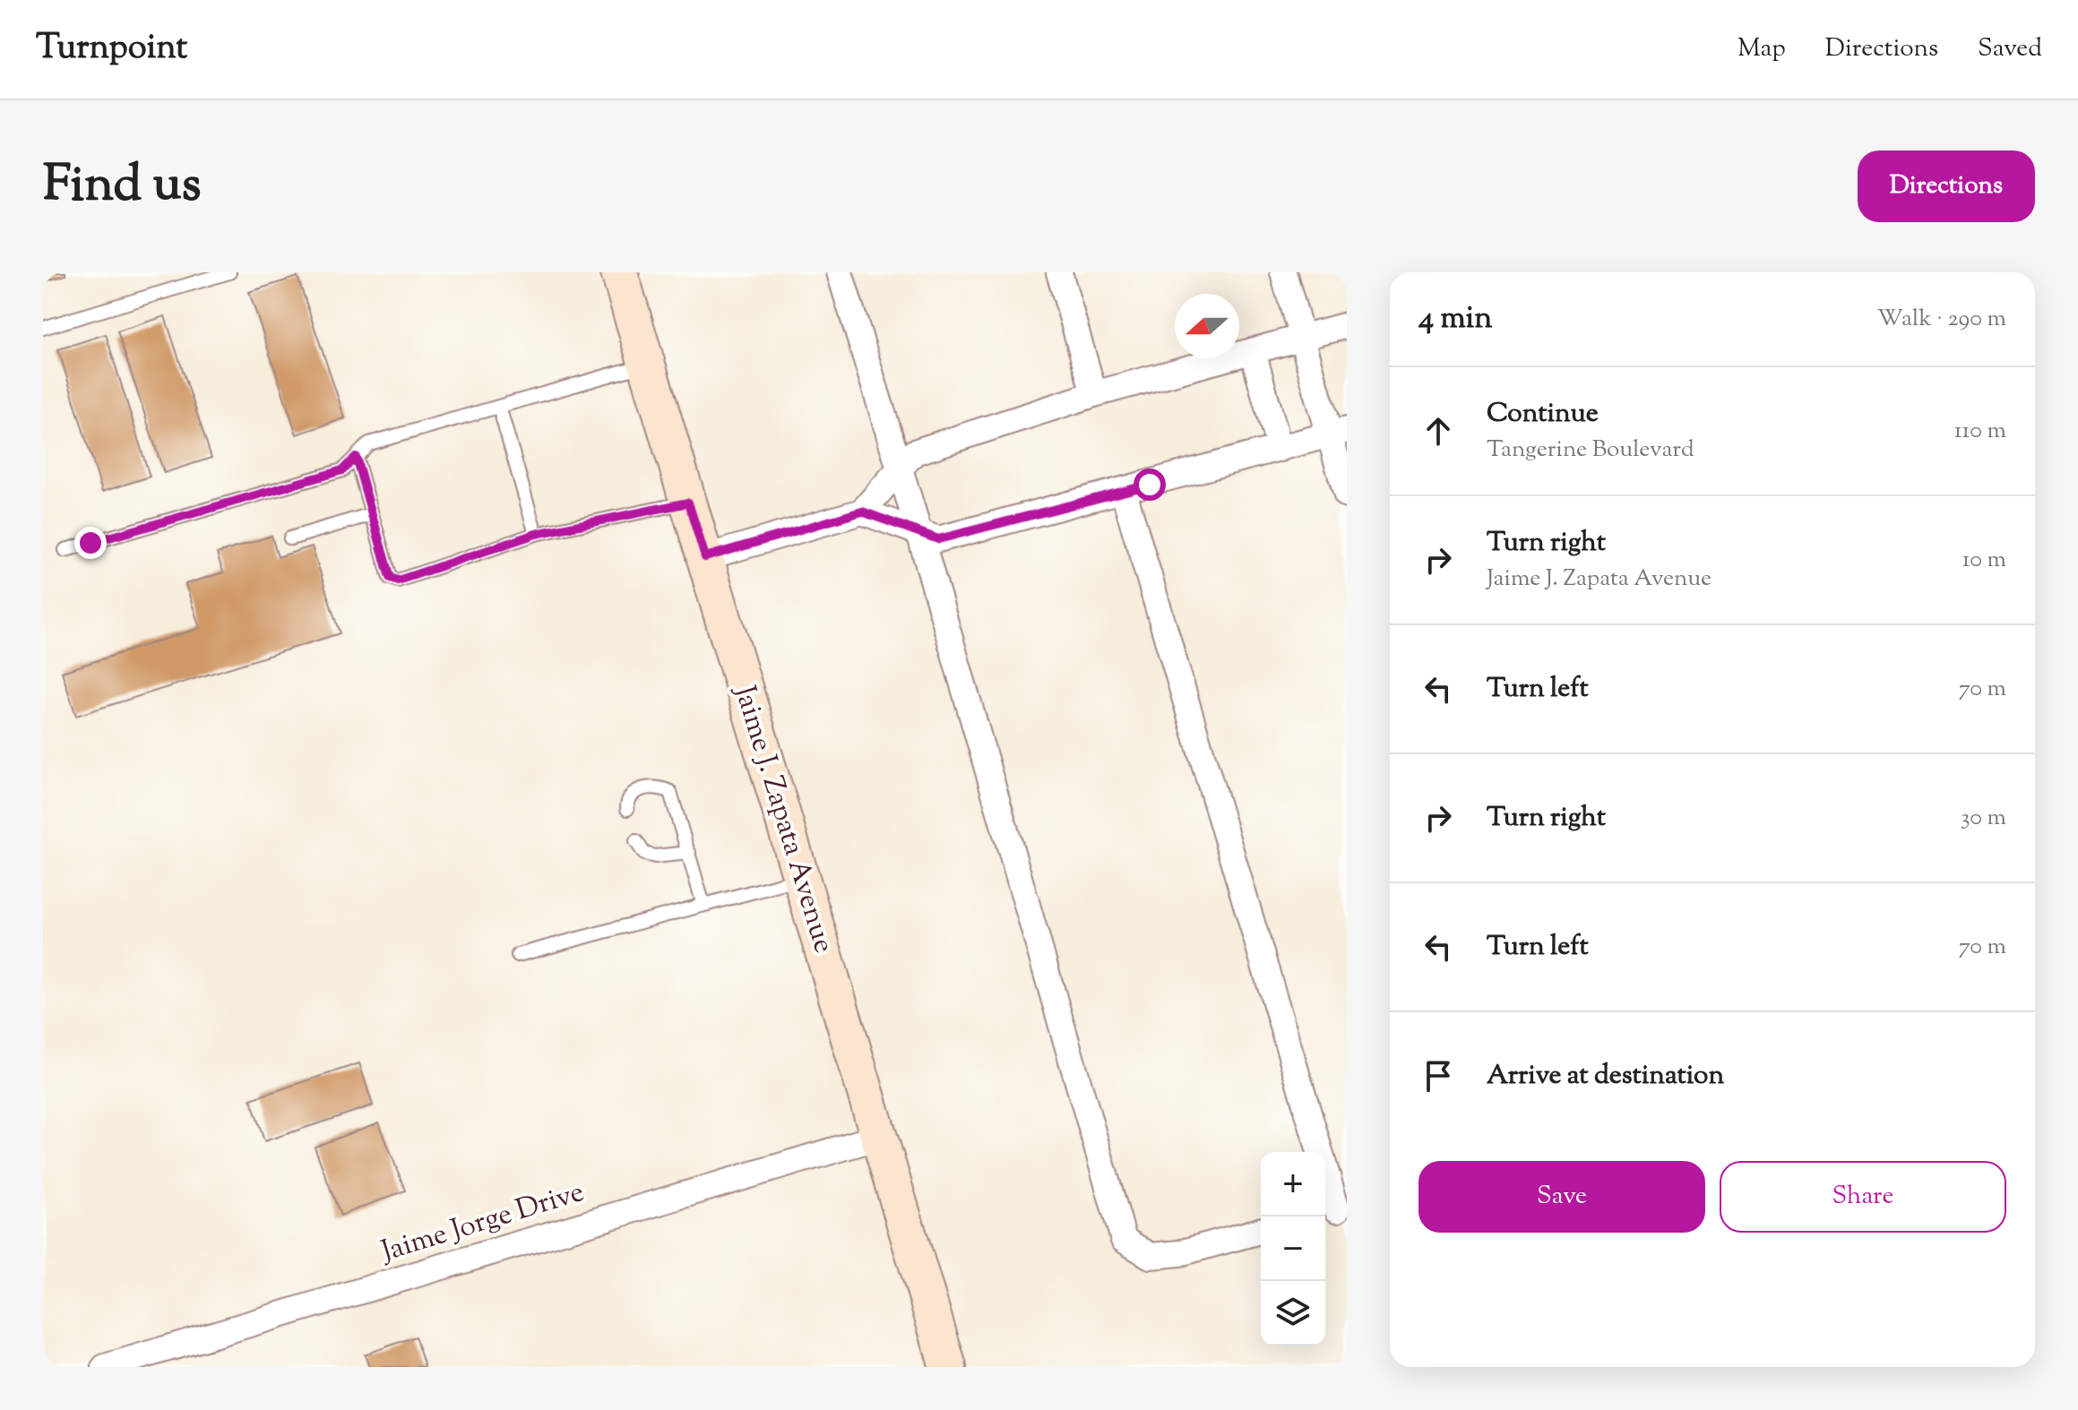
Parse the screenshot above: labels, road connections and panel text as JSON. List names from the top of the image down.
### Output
{
  "streets": {
    "street": ["Jaime J. Zapata Avenue", "Jaime Jorge Drive"]
  },
  "crossings": [
    ["Jaime J. Zapata Avenue", "Jaime Jorge Drive"]
  ],
  "north": "left",
  "page": {
    "header": "Turnpoint",
    "nav": ["Map", "Directions", "Saved"],
    "title": "Find us",
    "buttons": [
      "Directions",
      ["Save", "Share"]
    ],
    "heading": ["4 min", "Walk · 290 m"],
    "list": [
      ["Continue", "Tangerine Boulevard", "110 m"],
      ["Turn right", "Jaime J. Zapata Avenue", "10 m"],
      ["Turn left", "70 m"],
      ["Turn right", "30 m"],
      ["Turn left", "70 m"],
      "Arrive at destination"
    ],
    "map_buttons": ["+", "−"]
  }
}
